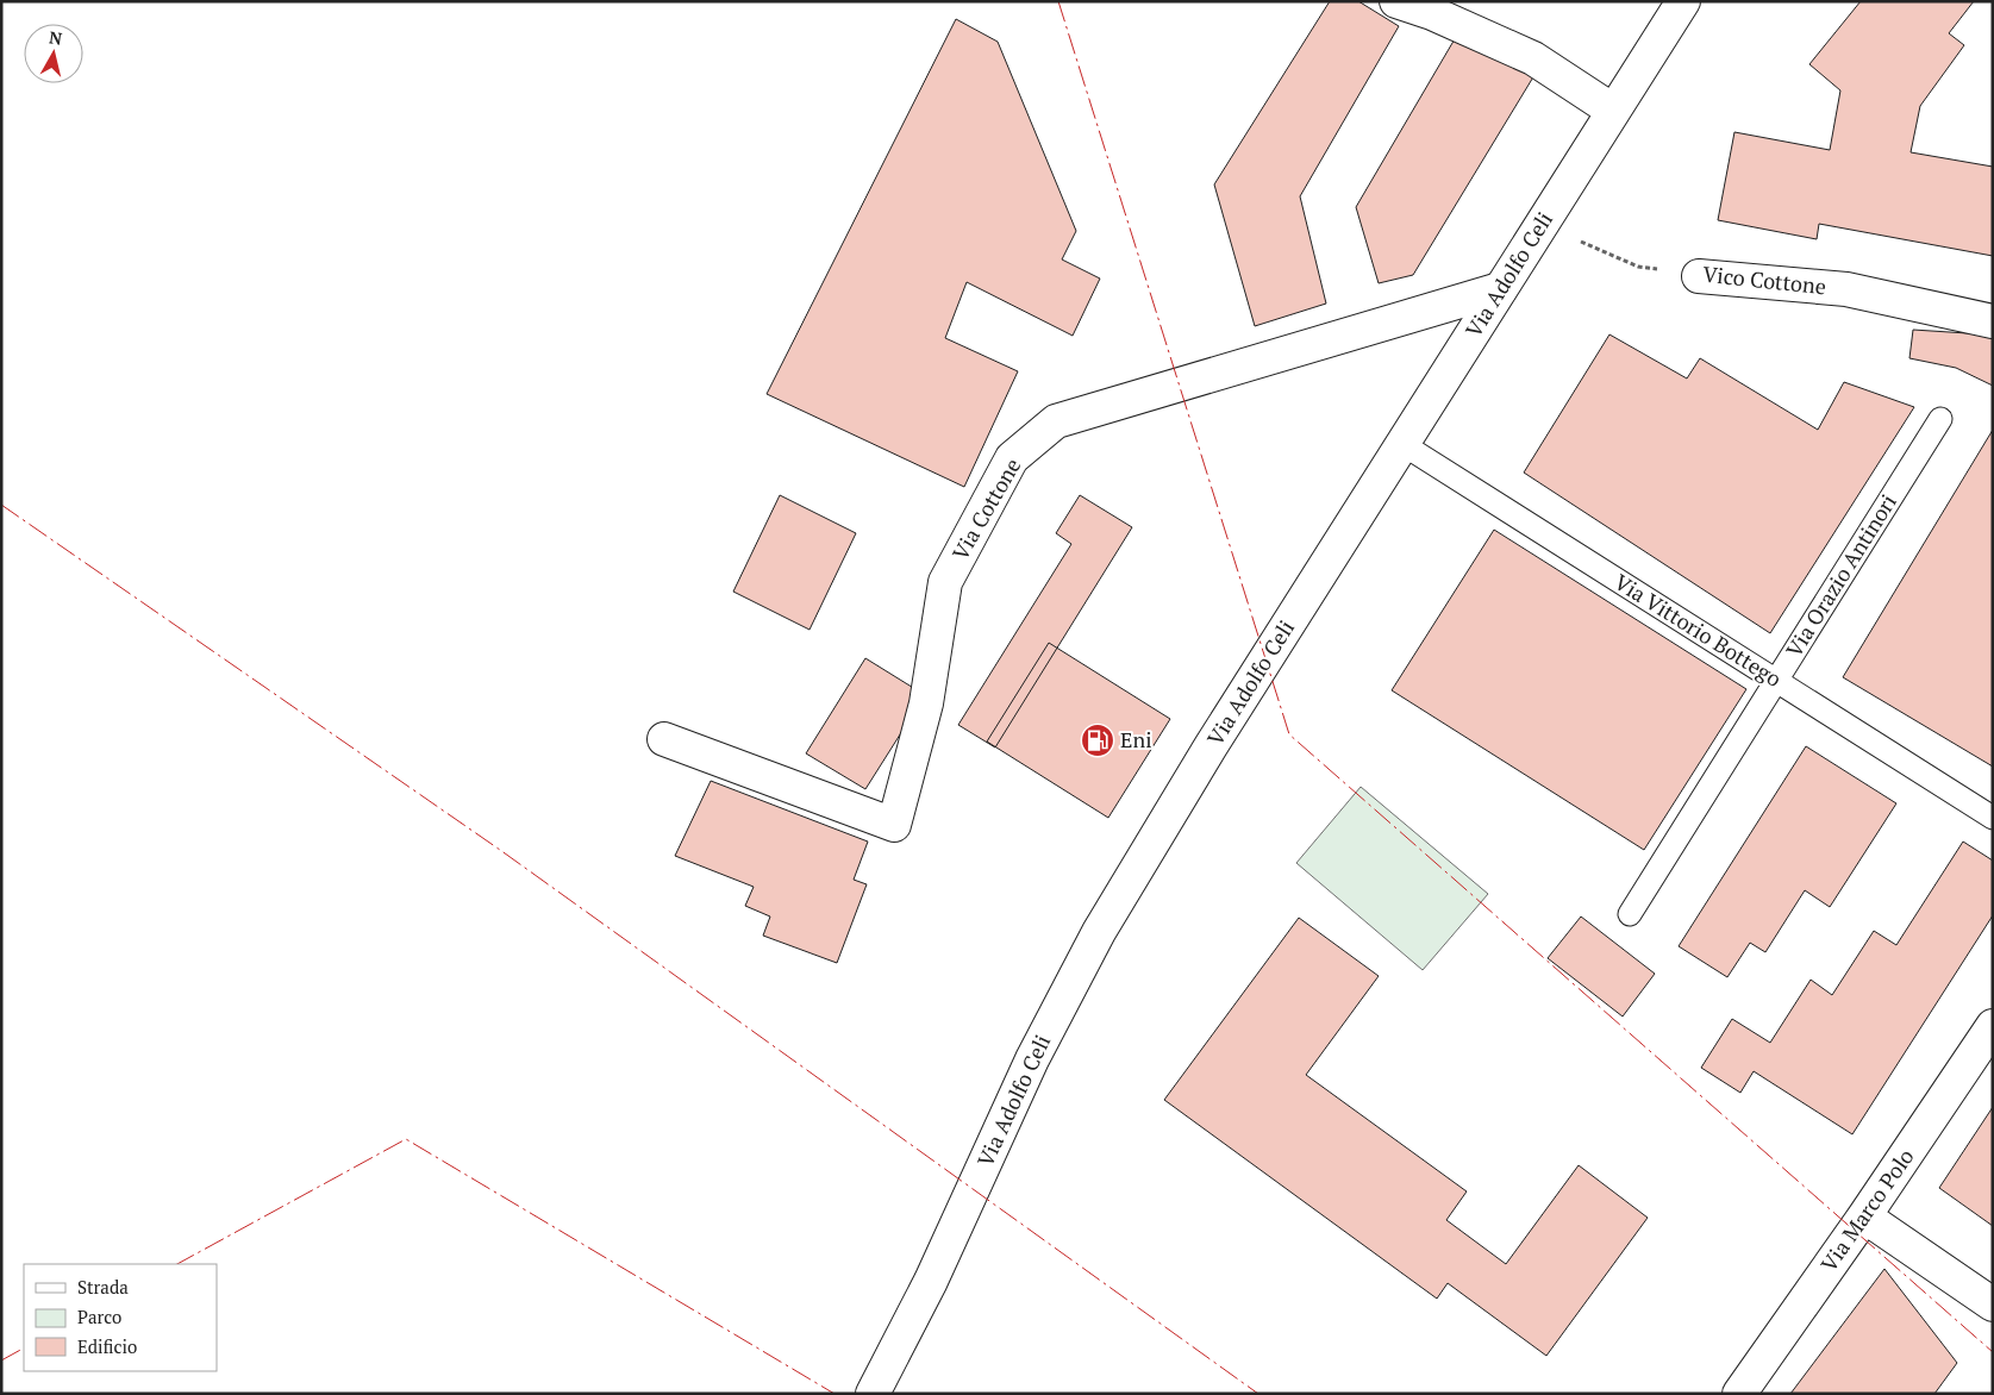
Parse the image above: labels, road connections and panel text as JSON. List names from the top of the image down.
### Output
{
  "streets": {
    "street": [
      "Via Adolfo Celi",
      "Vico Cottone",
      "Via Cottone",
      "Via Marco Polo"
    ],
    "lane": ["Via Orazio Antinori", "Via Vittorio Bottego"]
  },
  "crossings": [
    ["Via Adolfo Celi", "Vico Cottone"],
    ["Via Adolfo Celi", "Via Cottone"],
    ["Via Adolfo Celi", "Via Vittorio Bottego"],
    ["Via Orazio Antinori", "Via Vittorio Bottego"]
  ],
  "places": {
    "fuel station": ["Eni"]
  },
  "legend": ["Strada", "Parco", "Edificio"],
  "north": "top"
}
